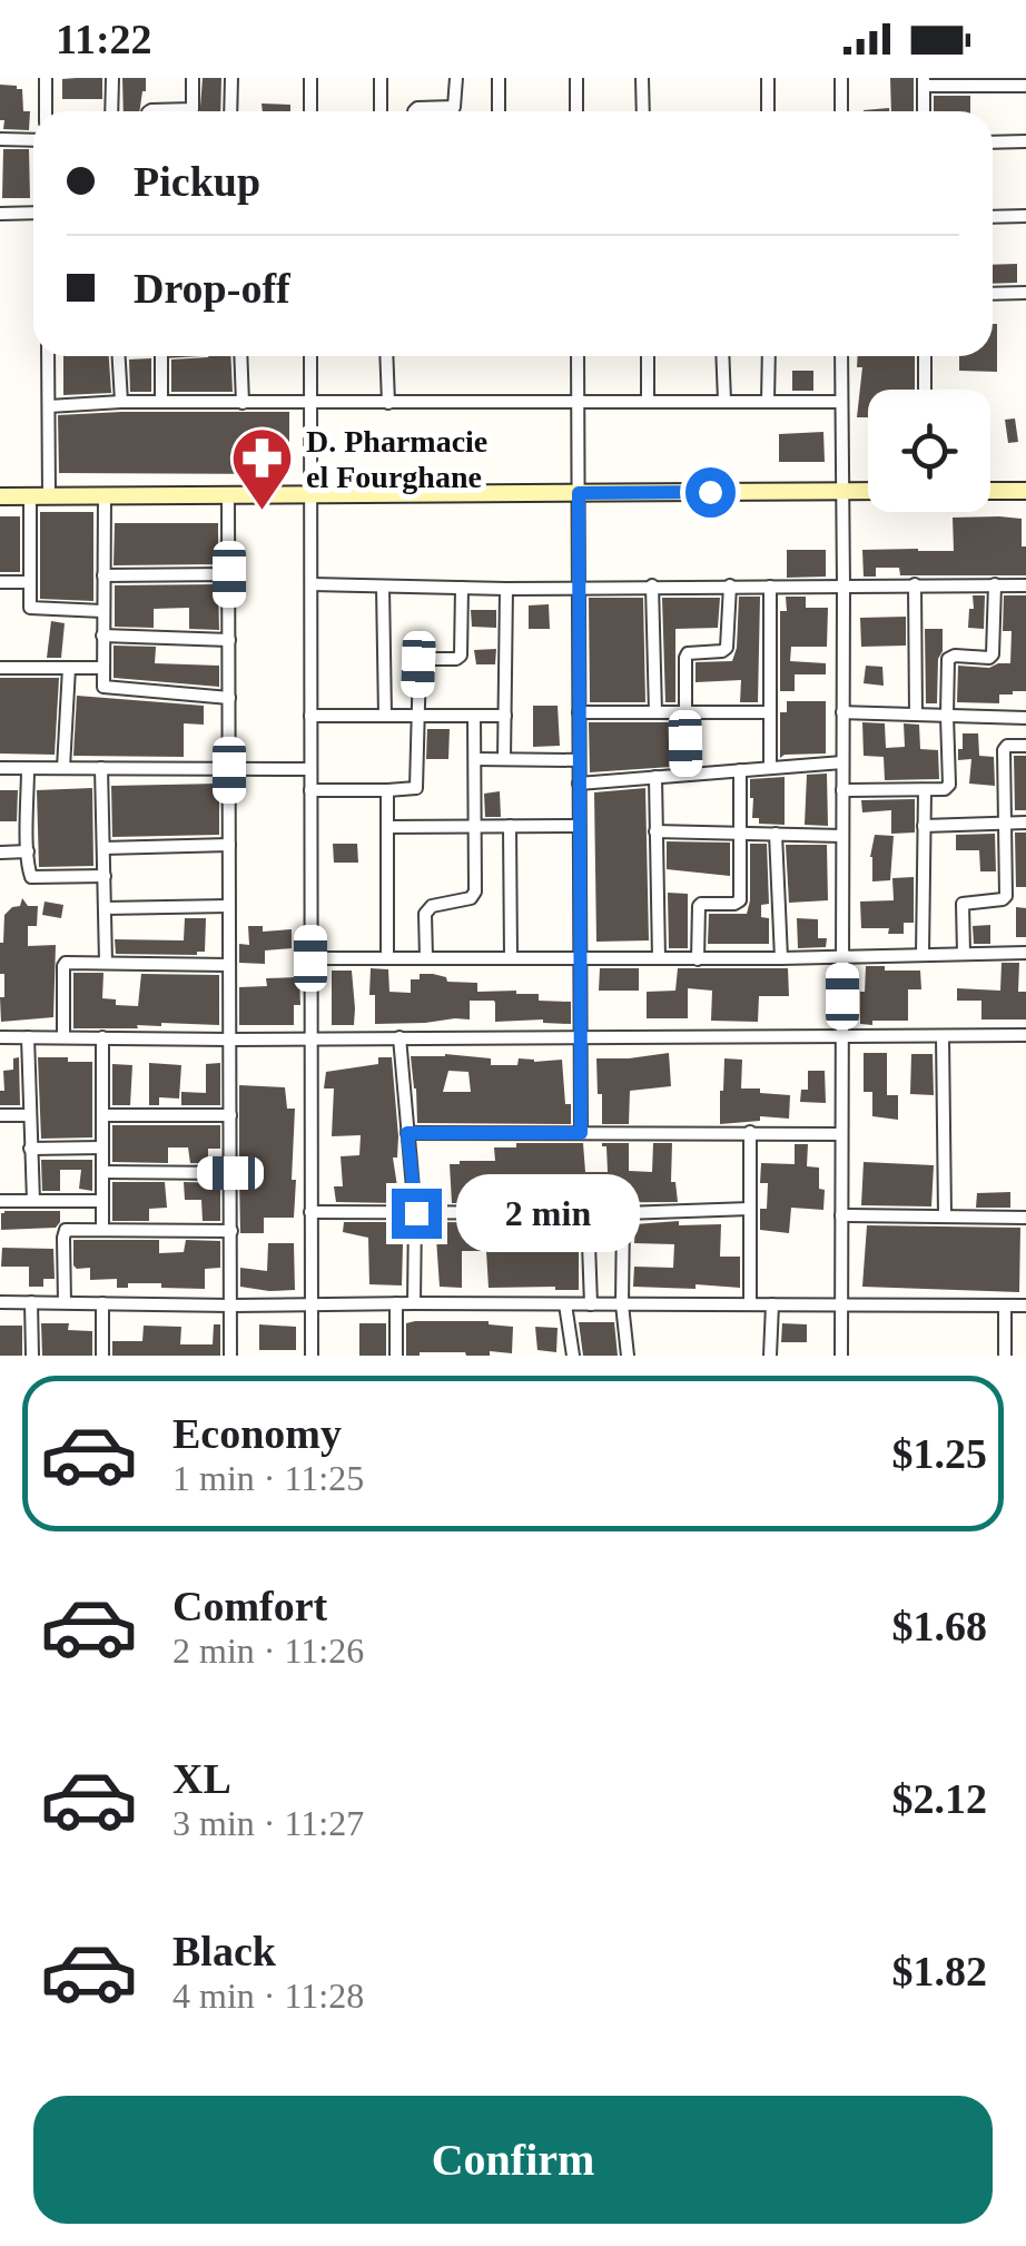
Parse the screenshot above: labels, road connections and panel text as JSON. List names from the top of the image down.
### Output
{
  "places": {
    "pharmacy": ["D. Pharmacie el Fourghane"]
  },
  "page": {
    "status": "11:22",
    "banner": ["Pickup", "Drop-off"],
    "bubble": "2 min",
    "list": [
      {
        "name": "Economy",
        "note": "1 min · 11:25",
        "value": "$1.25"
      },
      {
        "name": "Comfort",
        "note": "2 min · 11:26",
        "value": "$1.68"
      },
      {
        "name": "XL",
        "note": "3 min · 11:27",
        "value": "$2.12"
      },
      {
        "name": "Black",
        "note": "4 min · 11:28",
        "value": "$1.82"
      }
    ],
    "buttons": "Confirm"
  }
}
